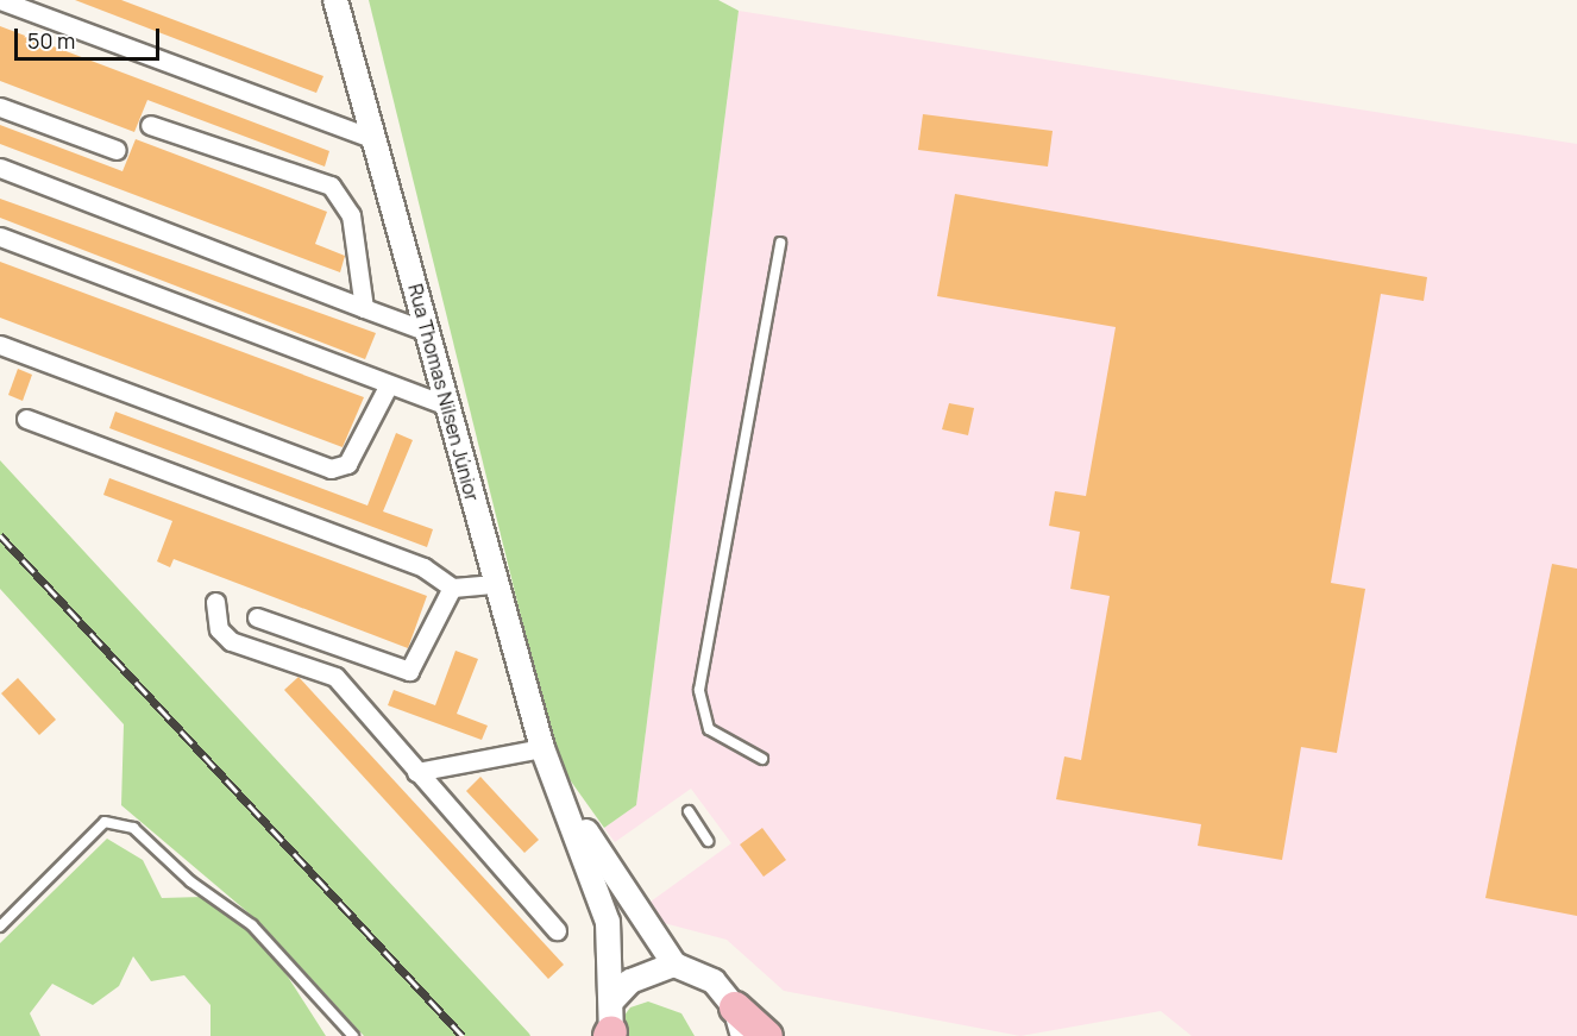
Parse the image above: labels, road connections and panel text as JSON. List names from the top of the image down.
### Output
{
  "streets": {
    "street": ["Rua Thomas Nilsen Júnior"]
  },
  "scale_bar": "50 m"
}
